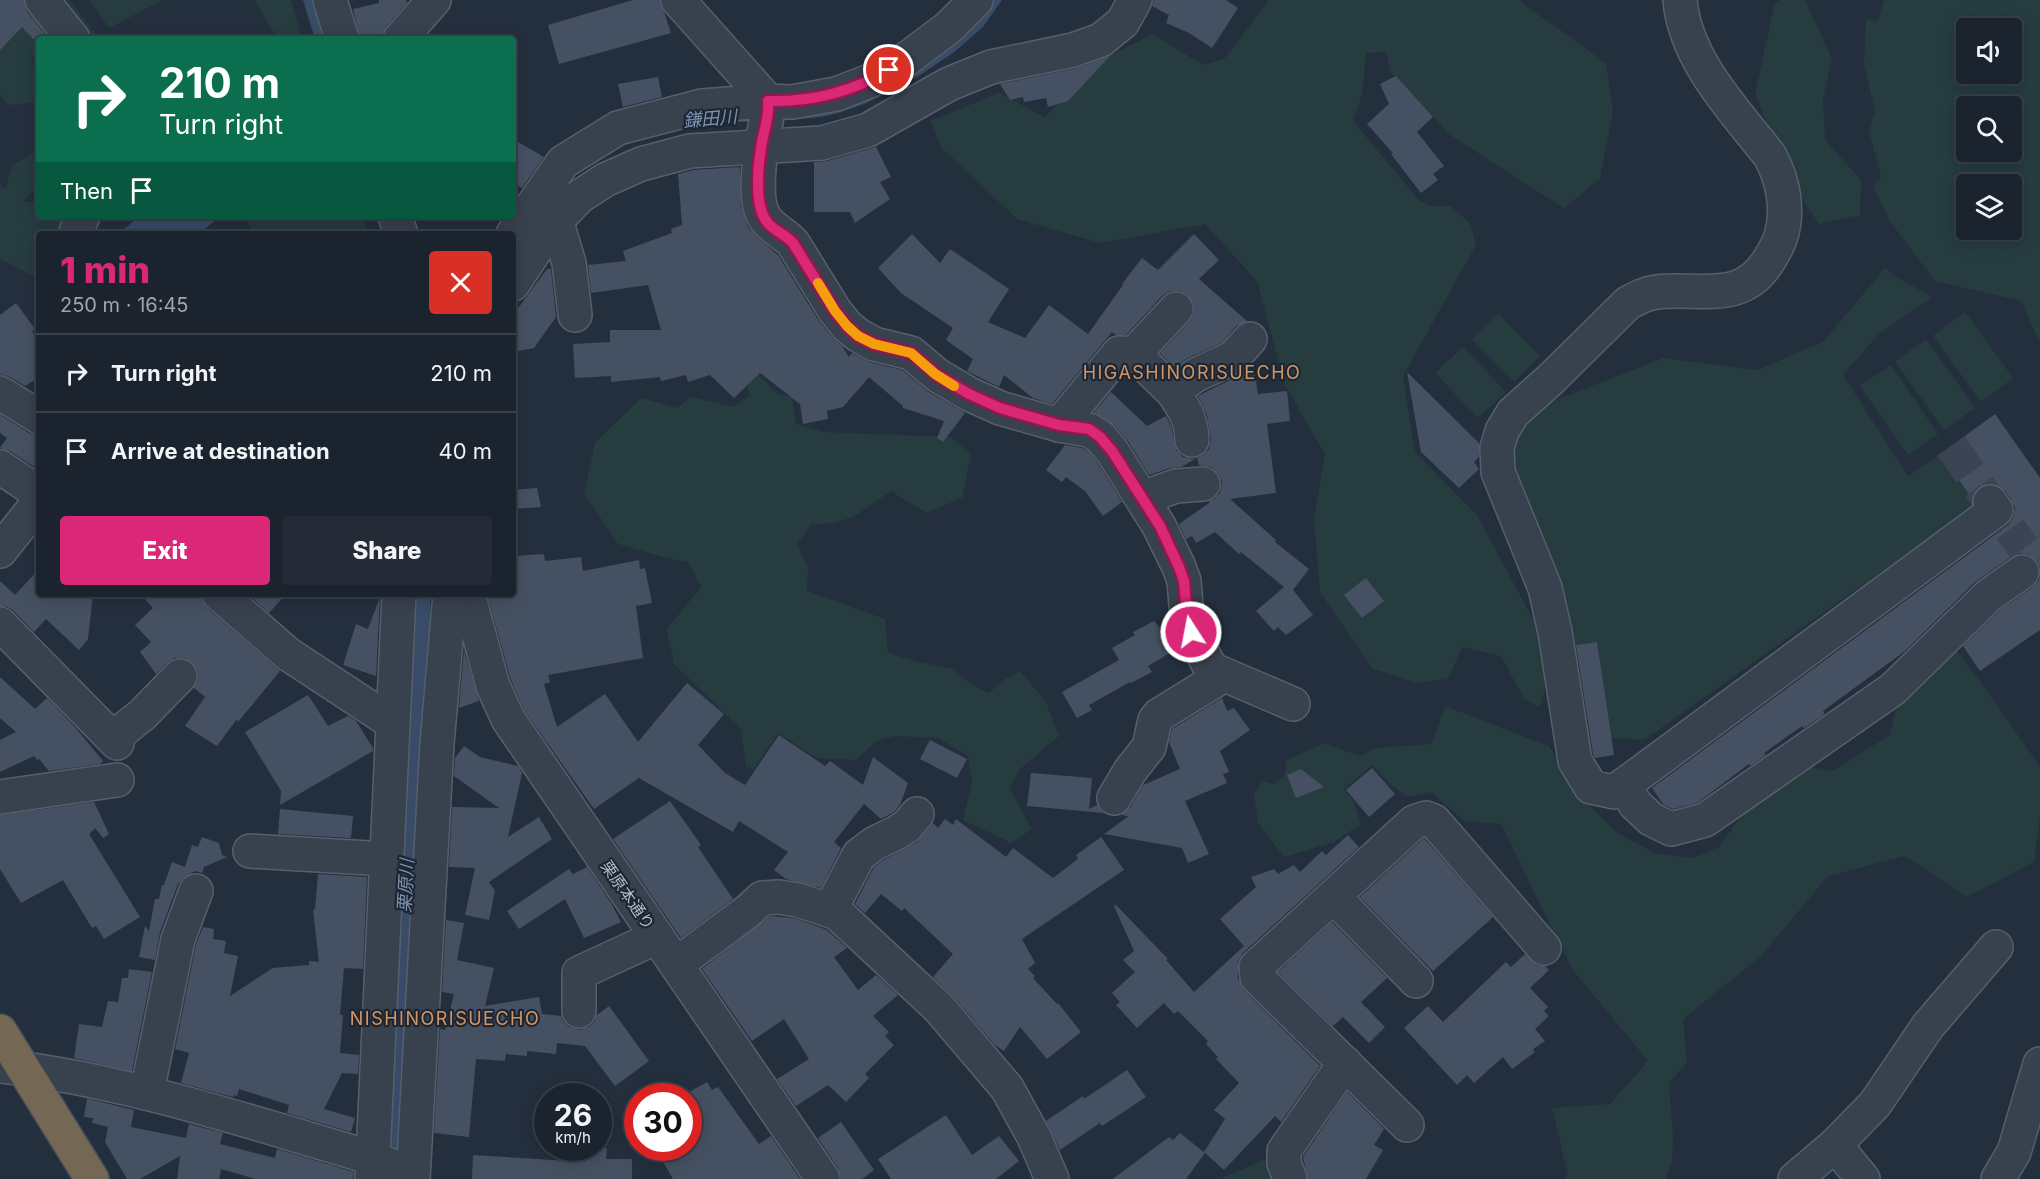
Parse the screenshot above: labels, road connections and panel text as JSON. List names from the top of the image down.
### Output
{
  "streets": {
    "street": ["栗原本通り"]
  },
  "districts": ["HIGASHINORISUECHO", "NISHINORISUECHO"],
  "water": ["鎌田川", "栗原川"],
  "page": {
    "turn": ["210 m", "Turn right"],
    "then": "Then",
    "heading": ["1 min", "250 m · 16:45"],
    "list": [
      {
        "name": "Turn right",
        "value": "210 m"
      },
      {
        "name": "Arrive at destination",
        "value": "40 m"
      }
    ],
    "buttons": ["Exit", "Share"],
    "speed": "26 km/h",
    "limit": "30"
  }
}
